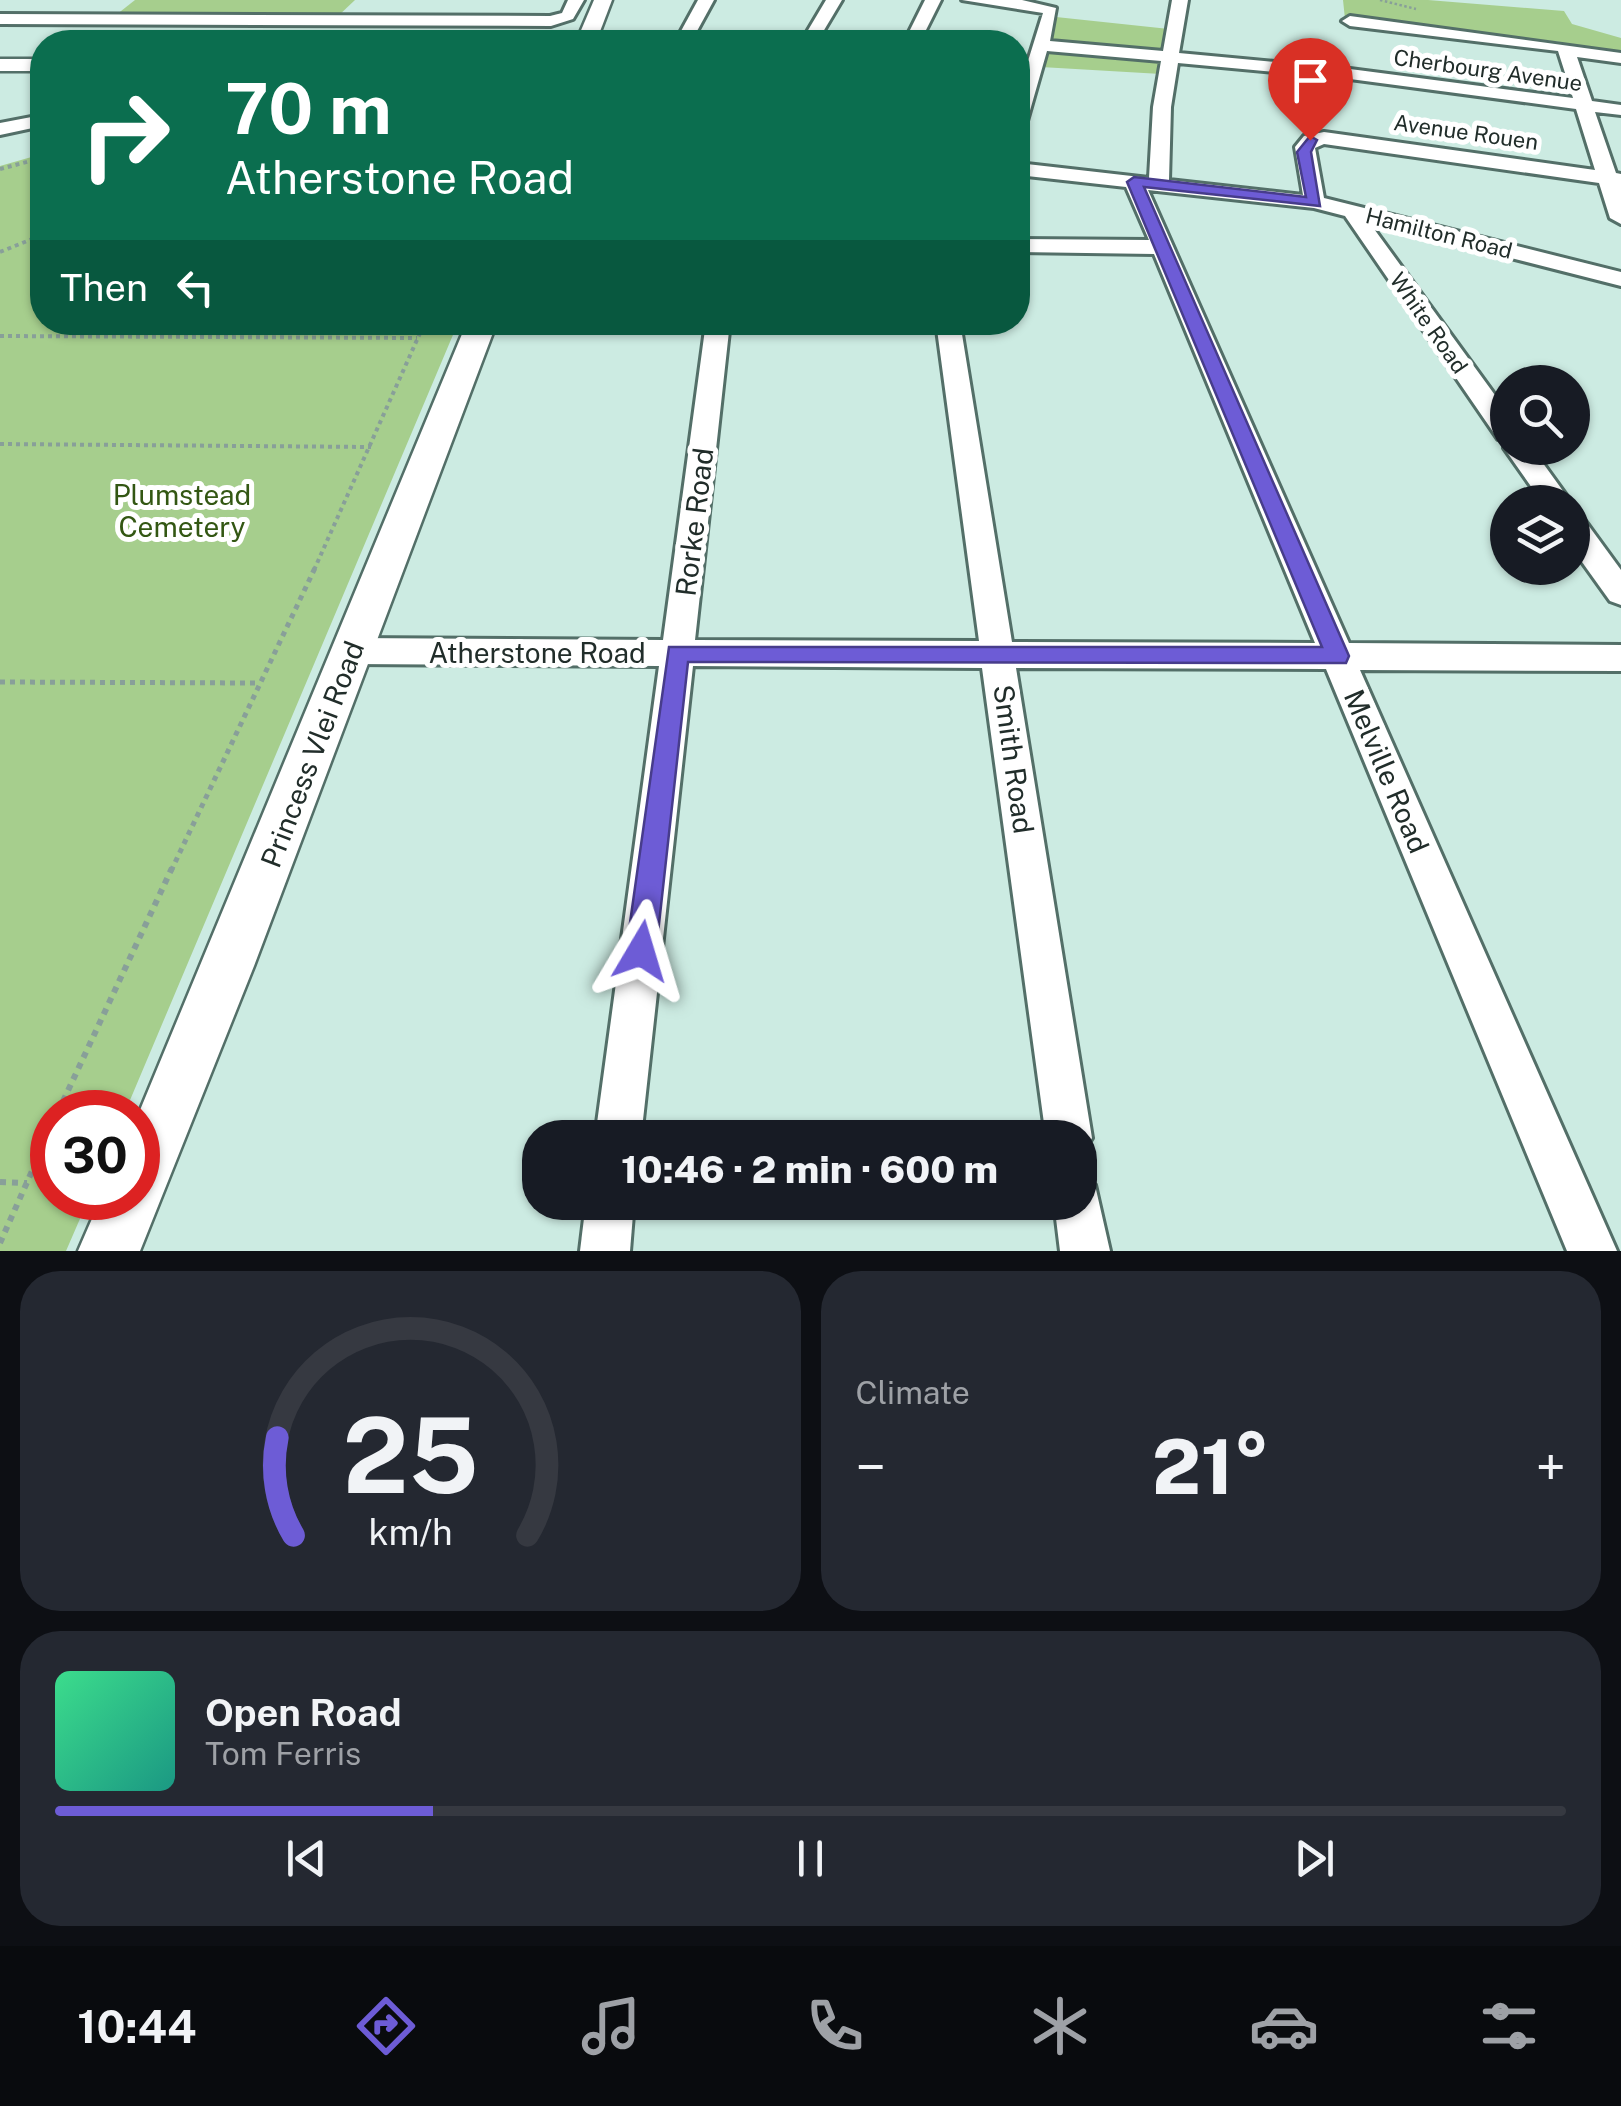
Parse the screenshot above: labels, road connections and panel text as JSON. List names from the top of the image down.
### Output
{
  "streets": {
    "street": [
      "Cherbourg Avenue",
      "Avenue Rouen",
      "Hamilton Road",
      "White Road",
      "Rorke Road",
      "Atherstone Road",
      "Princess Vlei Road",
      "Smith Road",
      "Melville Road"
    ]
  },
  "crossings": [
    ["Avenue Rouen", "Hamilton Road"],
    ["Hamilton Road", "White Road"],
    ["Hamilton Road", "Melville Road"],
    ["Rorke Road", "Atherstone Road"],
    ["Atherstone Road", "Princess Vlei Road"],
    ["Atherstone Road", "Smith Road"],
    ["Atherstone Road", "Melville Road"]
  ],
  "parks": ["Plumstead Cemetery"],
  "page": {
    "turn": ["70 m", "Atherstone Road"],
    "then": "Then",
    "limit": "30",
    "trip": "10:46 · 2 min · 600 m",
    "tile": "Climate",
    "heat": ["−", "21°", "+"],
    "song": ["Open Road", "Tom Ferris"],
    "tabs": "10:44",
    "gauge": ["25", "km/h"]
  }
}
